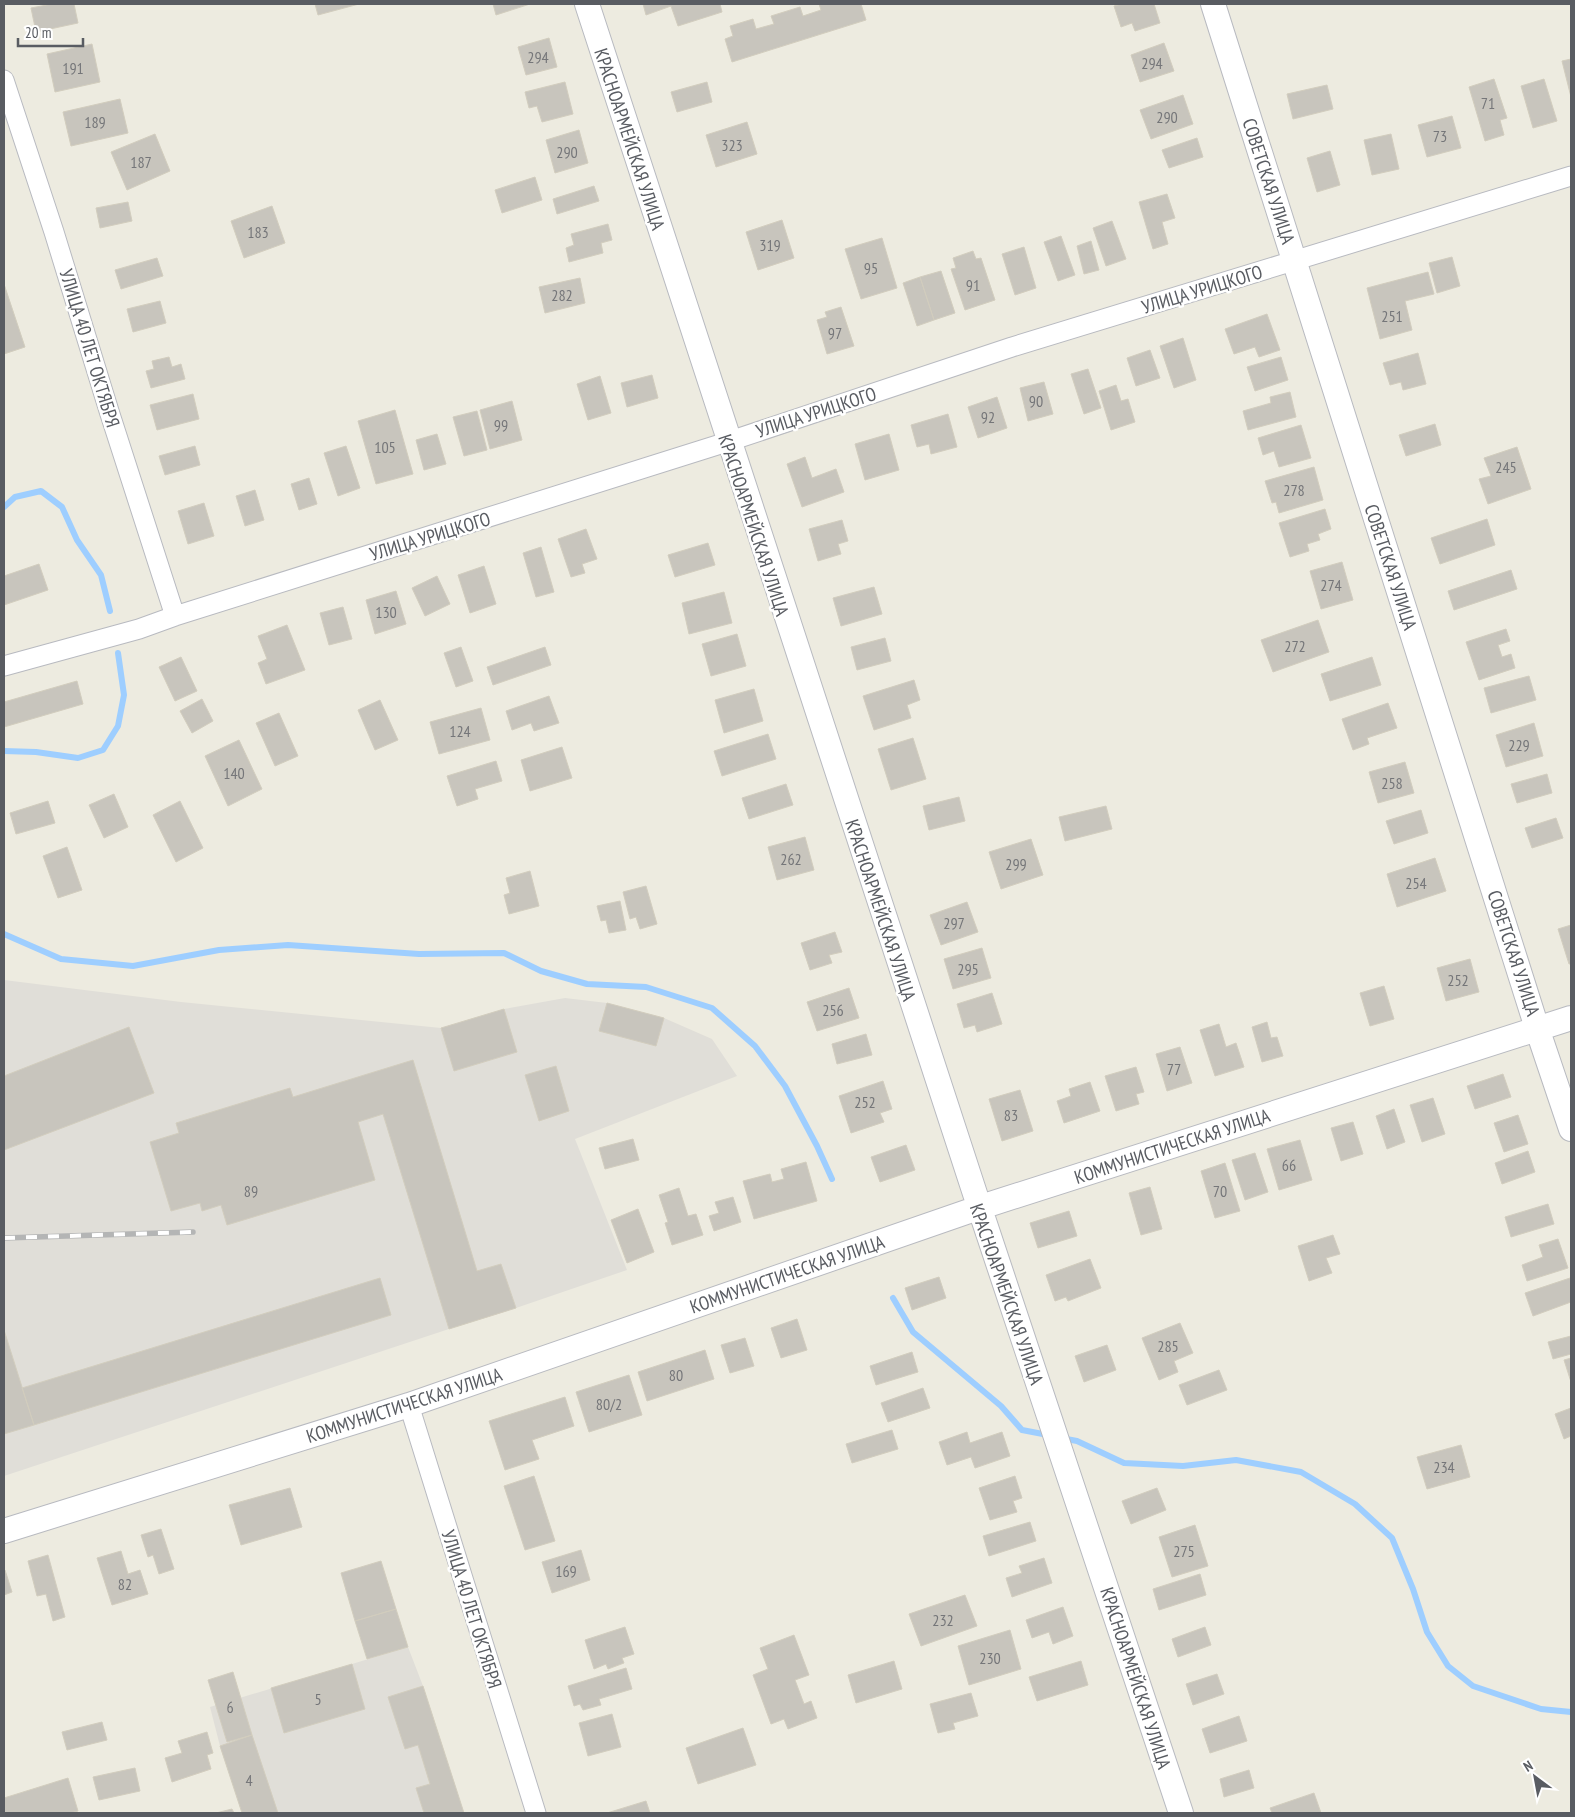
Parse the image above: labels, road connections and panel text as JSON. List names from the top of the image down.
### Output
{
  "streets": {
    "street": [
      "КРАСНОАРМЕЙСКАЯ УЛИЦА",
      "СОВЕТСКАЯ УЛИЦА",
      "УЛИЦА УРИЦКОГО",
      "УЛИЦА 40 ЛЕТ ОКТЯБРЯ",
      "КОММУНИСТИЧЕСКАЯ УЛИЦА"
    ]
  },
  "crossings": [
    ["КРАСНОАРМЕЙСКАЯ УЛИЦА", "УЛИЦА УРИЦКОГО"],
    ["КРАСНОАРМЕЙСКАЯ УЛИЦА", "КОММУНИСТИЧЕСКАЯ УЛИЦА"],
    ["СОВЕТСКАЯ УЛИЦА", "УЛИЦА УРИЦКОГО"],
    ["СОВЕТСКАЯ УЛИЦА", "КОММУНИСТИЧЕСКАЯ УЛИЦА"],
    ["УЛИЦА УРИЦКОГО", "УЛИЦА 40 ЛЕТ ОКТЯБРЯ"],
    ["УЛИЦА 40 ЛЕТ ОКТЯБРЯ", "КОММУНИСТИЧЕСКАЯ УЛИЦА"]
  ],
  "house_numbers": [
    "294",
    "294",
    "191",
    "71",
    "290",
    "189",
    "73",
    "323",
    "290",
    "187",
    "183",
    "319",
    "95",
    "91",
    "282",
    "251",
    "97",
    "90",
    "92",
    "99",
    "105",
    "245",
    "278",
    "274",
    "130",
    "272",
    "124",
    "229",
    "140",
    "258",
    "262",
    "299",
    "254",
    "297",
    "295",
    "252",
    "256",
    "77",
    "252",
    "83",
    "66",
    "89",
    "70",
    "285",
    "80",
    "80/2",
    "234",
    "275",
    "169",
    "82",
    "232",
    "230",
    "5",
    "6",
    "4"
  ],
  "scale_bar": "20 m",
  "north": "top left"
}
